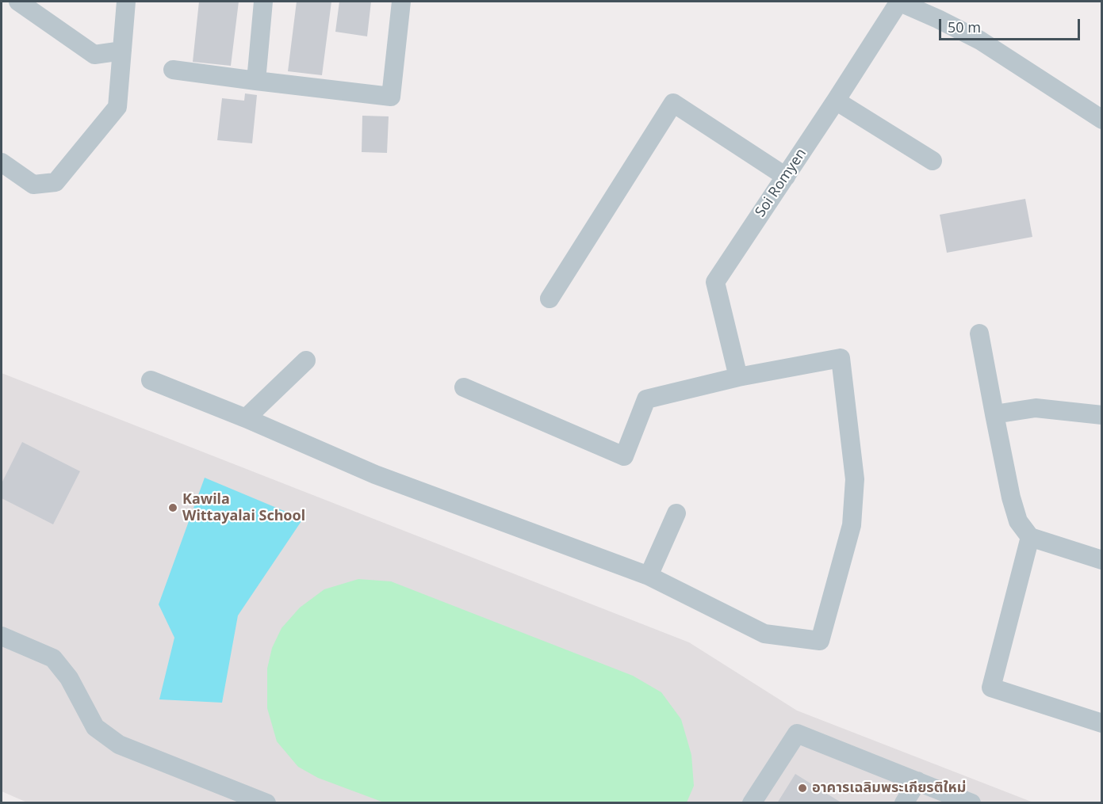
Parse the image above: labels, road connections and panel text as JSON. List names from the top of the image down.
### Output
{
  "streets": {
    "street": ["Soi Romyen"]
  },
  "places": ["Kawila Wittayalai School", "อาคารเฉลิมพระเกียรติใหม่"],
  "scale_bar": "50 m"
}
